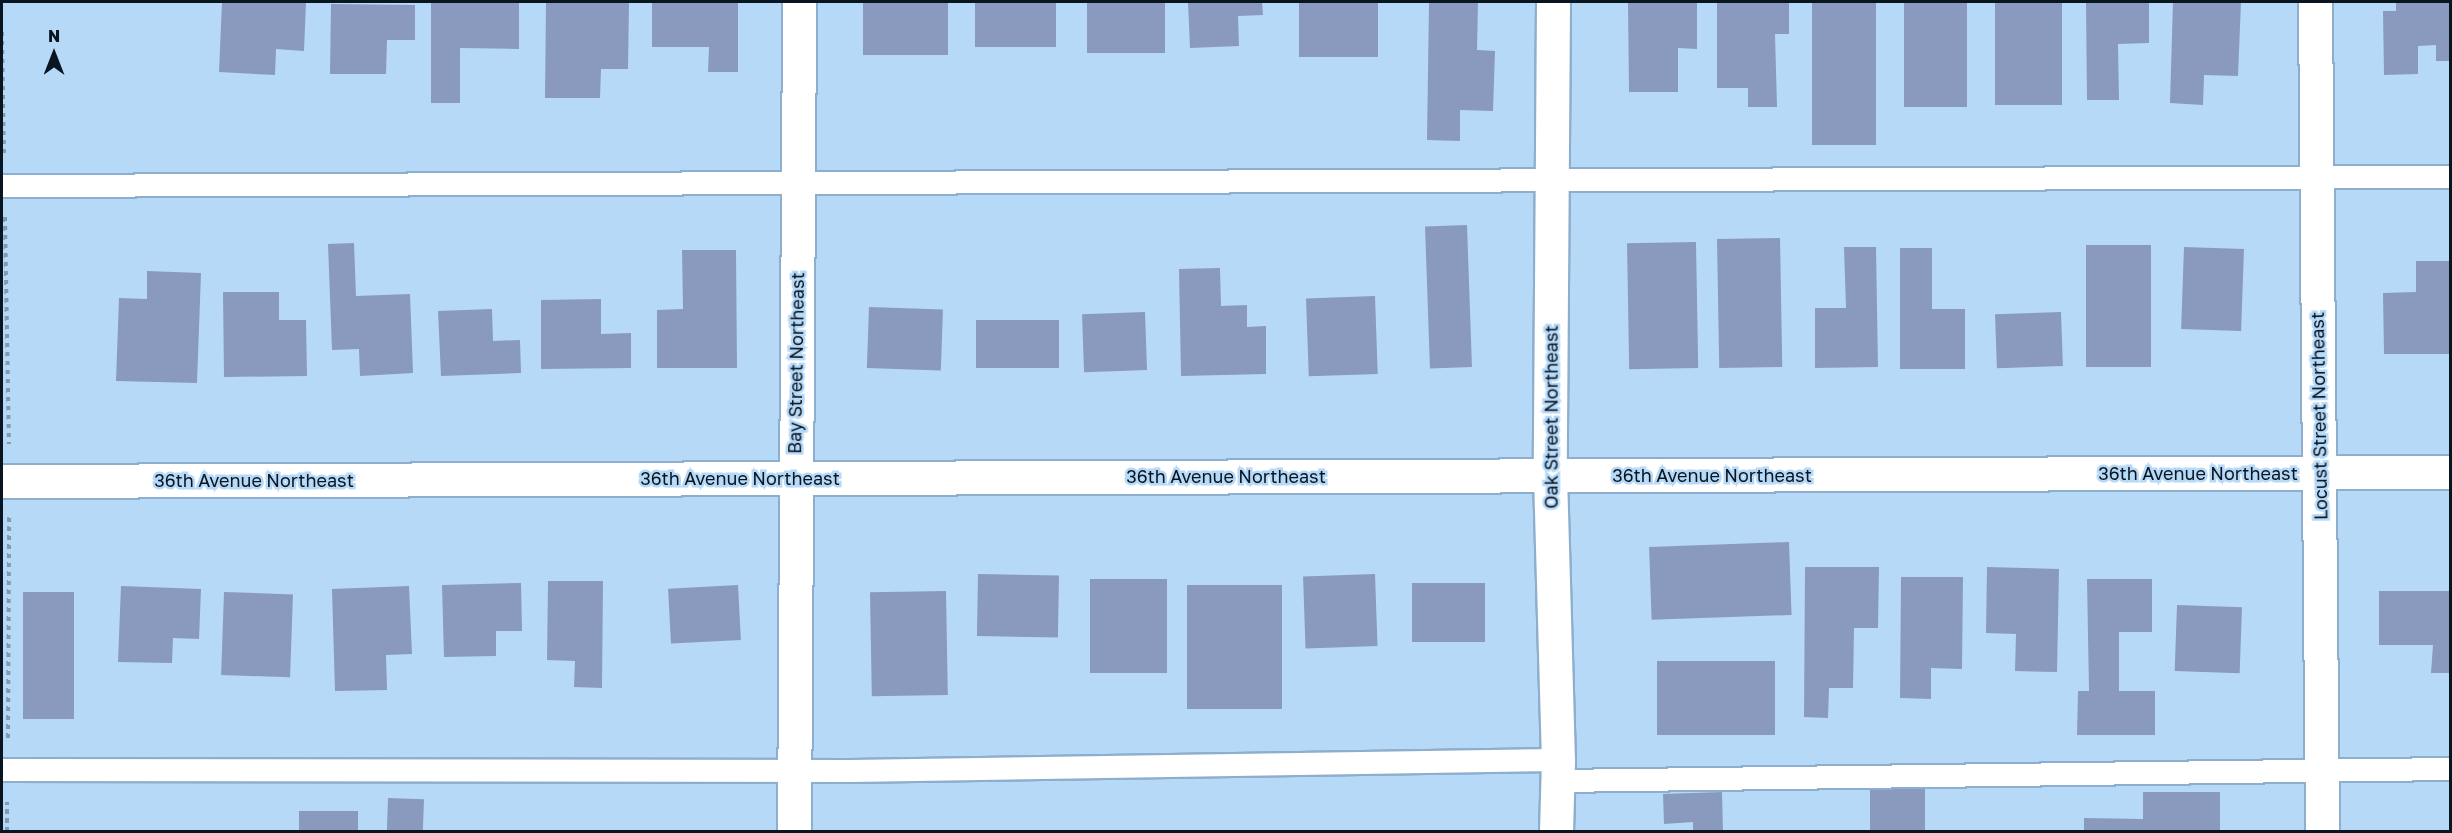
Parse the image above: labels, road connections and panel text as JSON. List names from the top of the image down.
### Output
{
  "streets": {
    "street": [
      "Bay Street Northeast",
      "Locust Street Northeast",
      "Oak Street Northeast",
      "36th Avenue Northeast"
    ]
  },
  "crossings": [
    ["Bay Street Northeast", "36th Avenue Northeast"],
    ["Locust Street Northeast", "36th Avenue Northeast"],
    ["Oak Street Northeast", "36th Avenue Northeast"]
  ],
  "north": "top"
}
